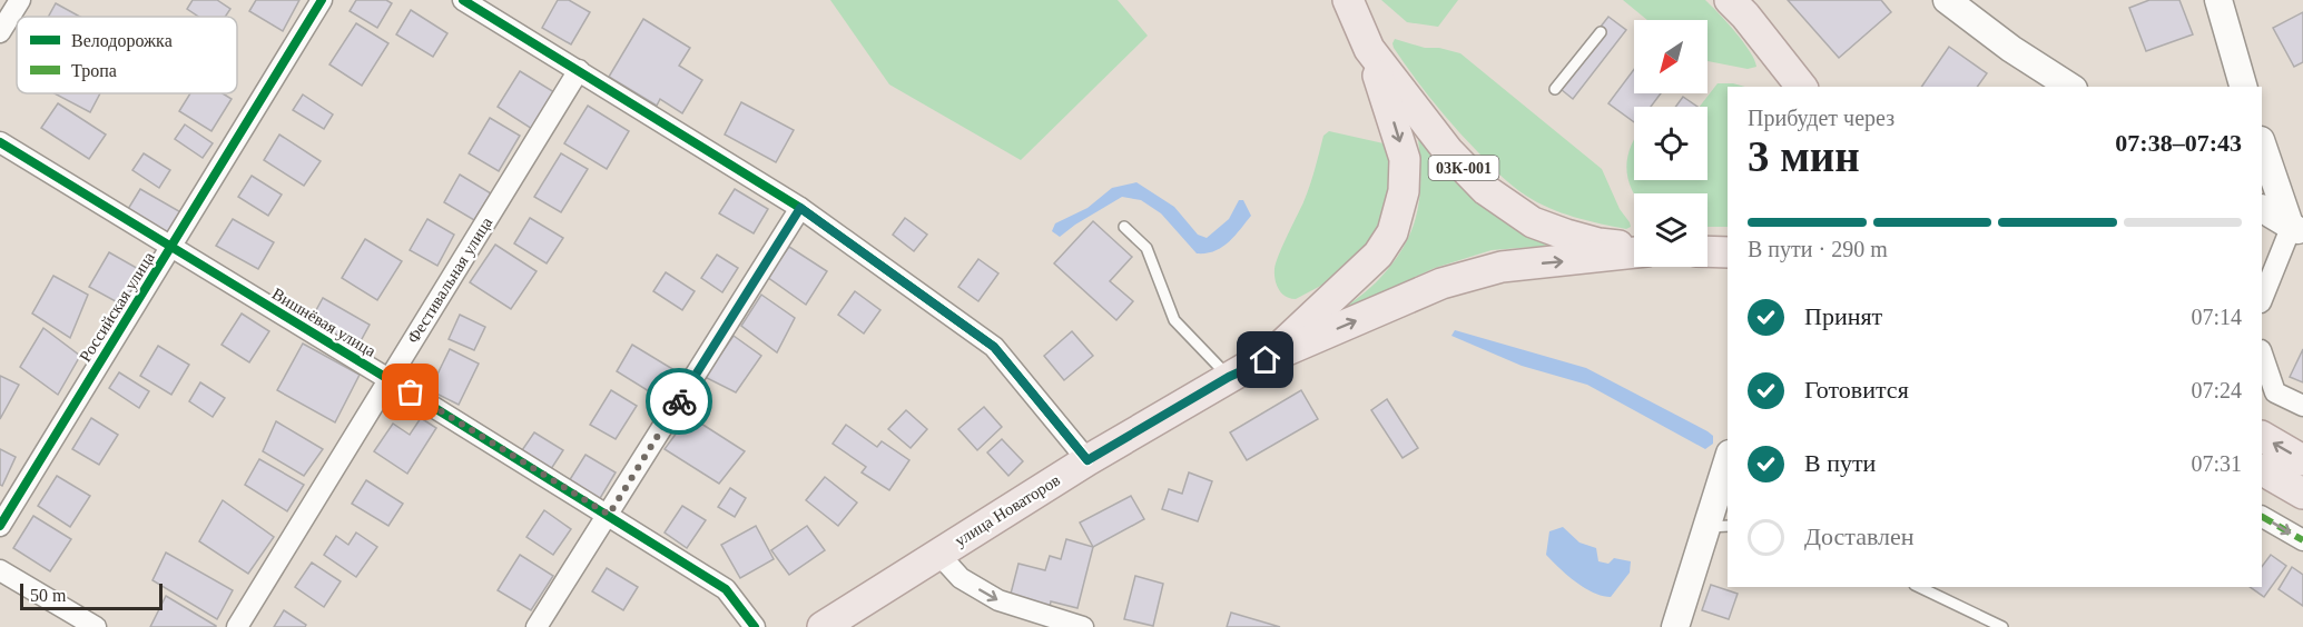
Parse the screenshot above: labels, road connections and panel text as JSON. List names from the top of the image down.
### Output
{
  "streets": {
    "main road": ["03К-001", "улица Новаторов"],
    "street": ["Фестивальная улица", "Российская улица", "Вишнёвая улица"]
  },
  "crossings": [
    ["Фестивальная улица", "Вишнёвая улица"],
    ["Российская улица", "Вишнёвая улица"]
  ],
  "one_way": ["улица Новаторов"],
  "legend": ["Велодорожка", "Тропа"],
  "scale_bar": "50 m",
  "north": "bottom left",
  "page": {
    "heading": ["3 мин", "Прибудет через", "07:38–07:43"],
    "bar": "В пути · 290 m",
    "list": [
      ["Принят", "07:14"],
      ["Готовится", "07:24"],
      ["В пути", "07:31"],
      "Доставлен"
    ],
    "scale": "50 m"
  }
}
